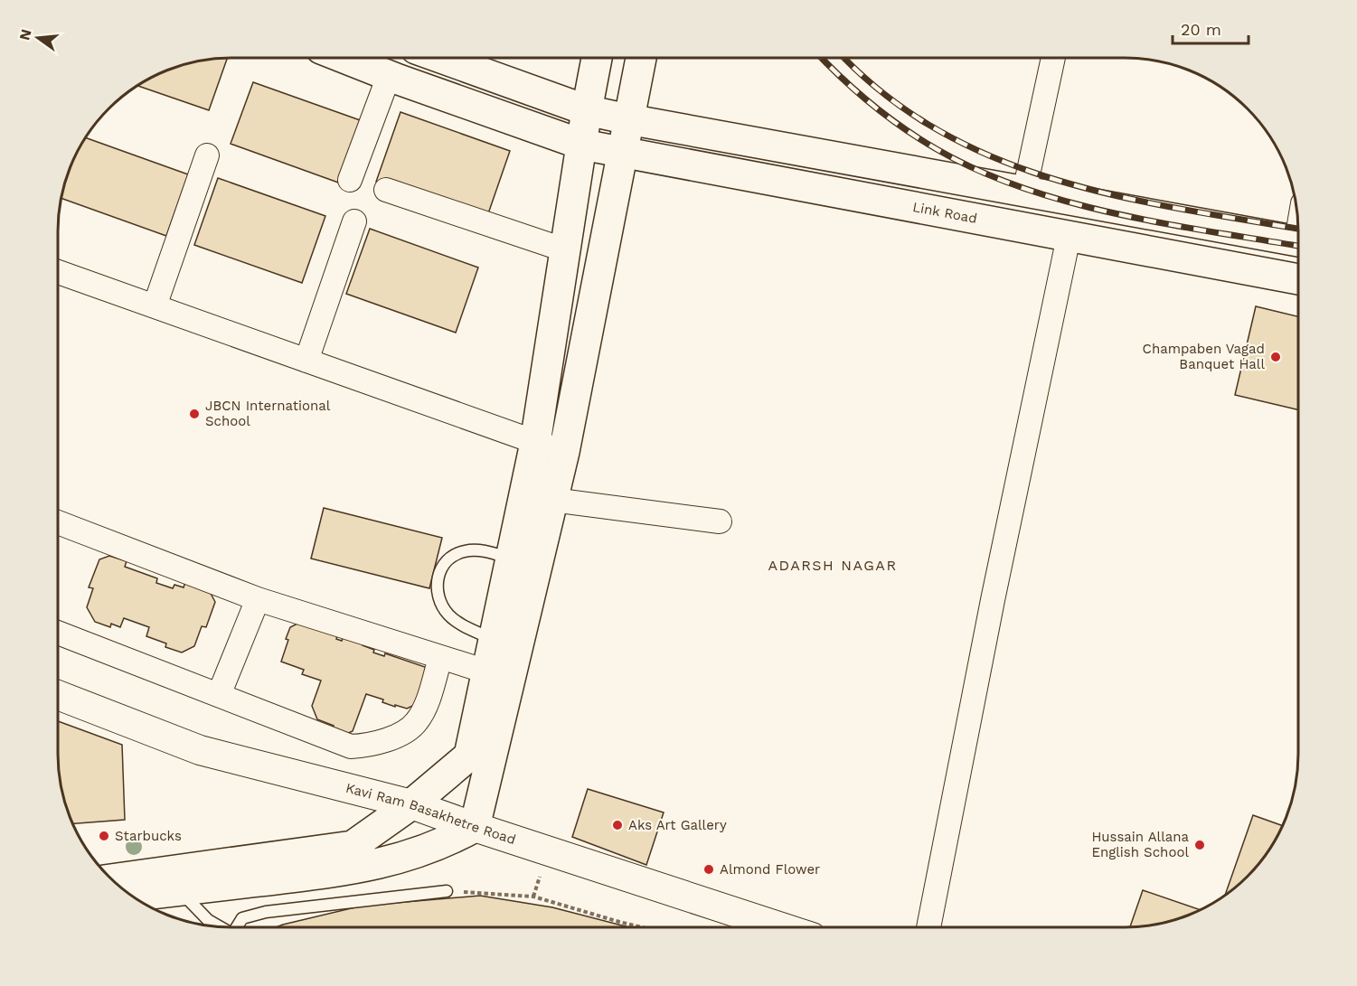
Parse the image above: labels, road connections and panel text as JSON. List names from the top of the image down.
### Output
{
  "streets": {
    "main road": ["Link Road"],
    "street": ["Kavi Ram Basakhetre Road"]
  },
  "districts": ["ADARSH NAGAR"],
  "places": [
    "Champaben Vagad Banquet Hall",
    "JBCN International School",
    "Aks Art Gallery",
    "Starbucks",
    "Hussain Allana English School",
    "Almond Flower"
  ],
  "scale_bar": "20 m",
  "north": "left"
}
